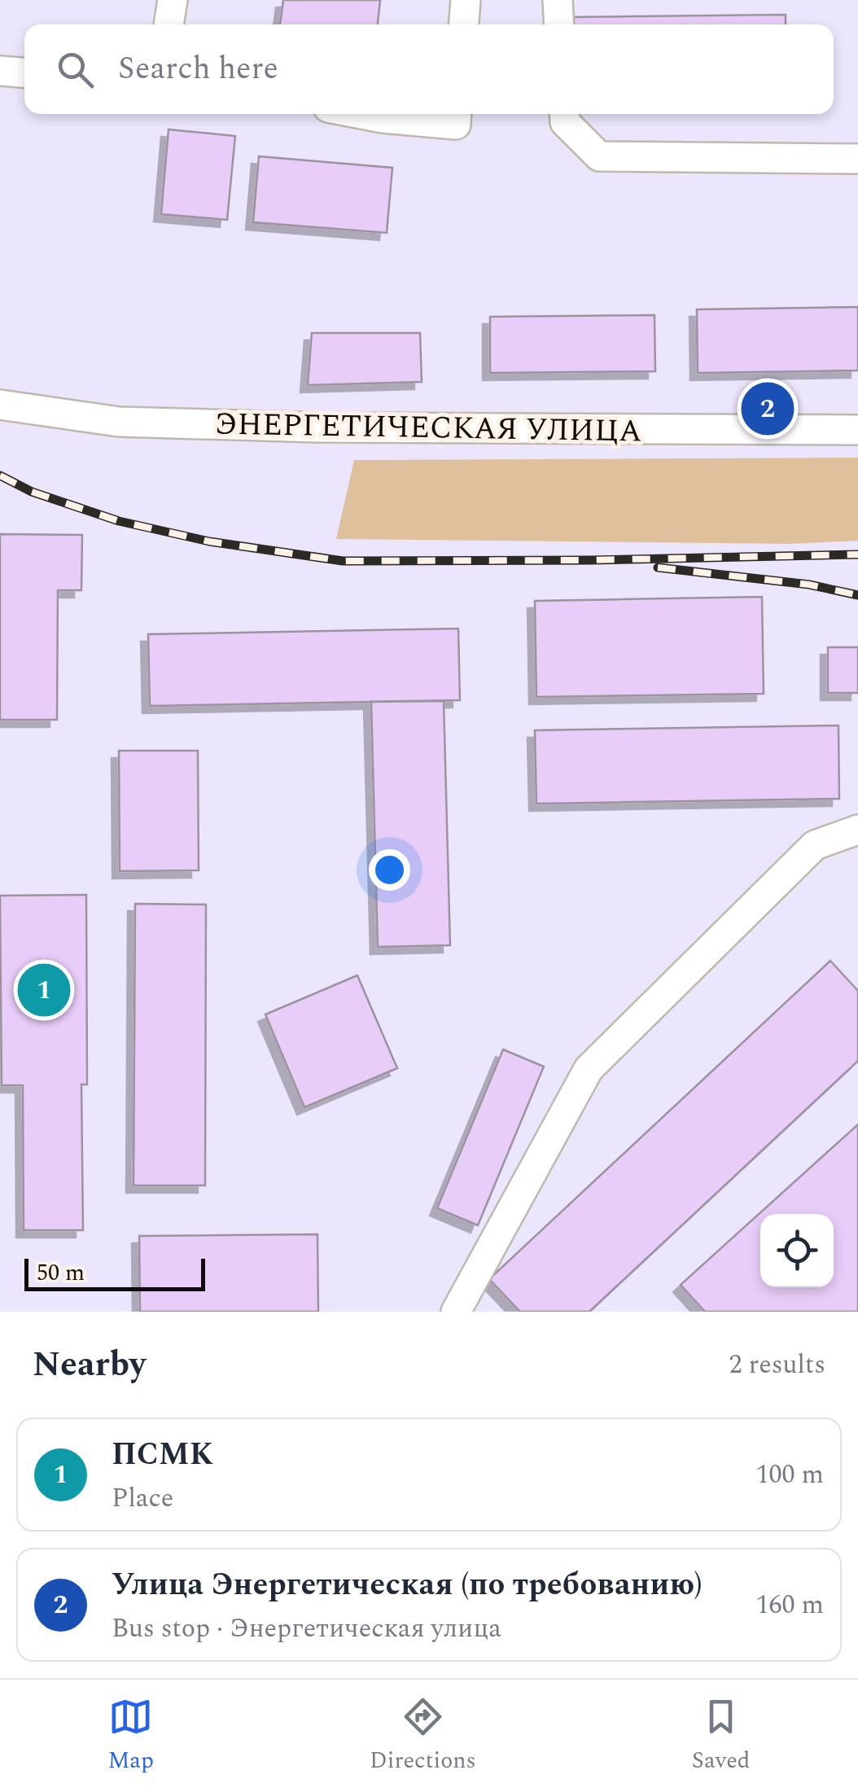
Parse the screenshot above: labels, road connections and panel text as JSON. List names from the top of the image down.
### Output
{
  "streets": {
    "street": ["ЭНЕРГЕТИЧЕСКАЯ УЛИЦА"]
  },
  "scale_bar": "50 m",
  "page": {
    "search": "Search here",
    "pins": ["2", "1"],
    "scale": "50 m",
    "heading": ["Nearby", "2 results"],
    "list": [
      {
        "mark": "1",
        "name": "ПСМК",
        "note": "Place",
        "value": "100 m"
      },
      {
        "mark": "2",
        "name": "Улица Энергетическая (по требованию)",
        "note": "Bus stop · Энергетическая улица",
        "value": "160 m"
      }
    ],
    "nav": ["Map", "Directions", "Saved"]
  }
}
